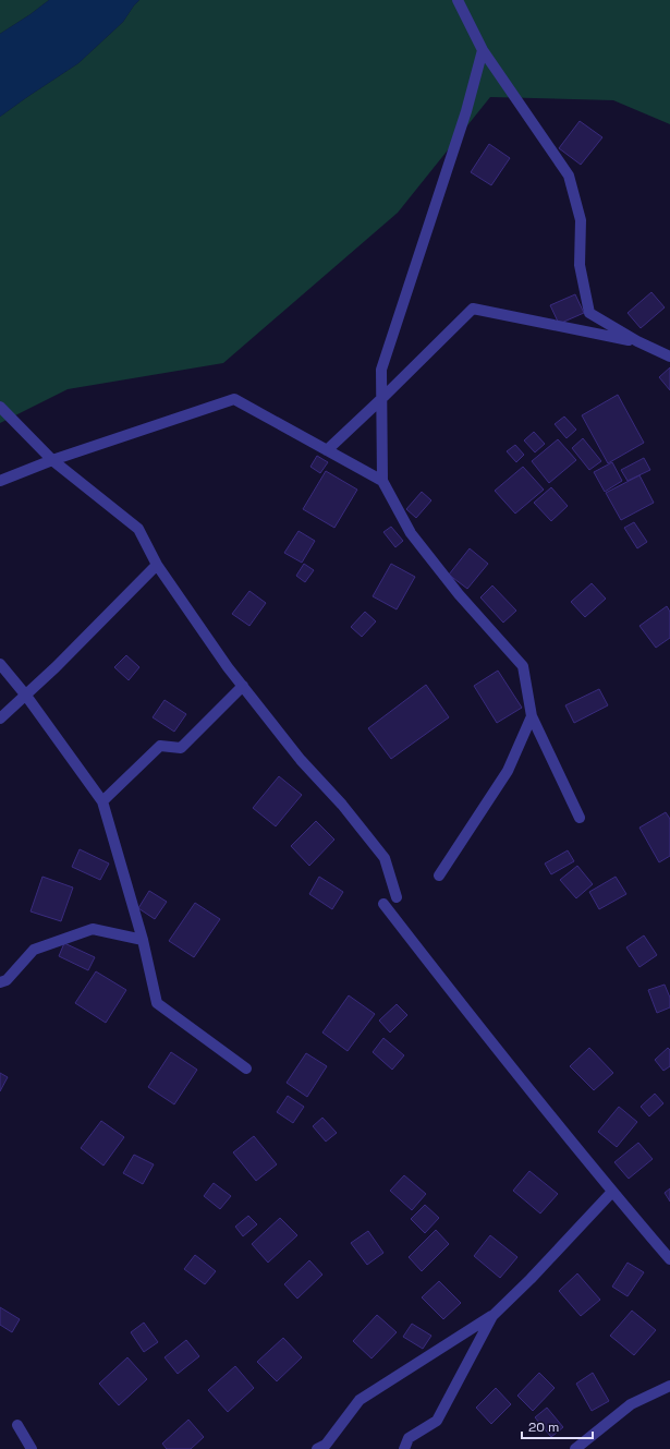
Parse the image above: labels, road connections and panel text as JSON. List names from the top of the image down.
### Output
{
  "scale_bar": "20 m"
}
